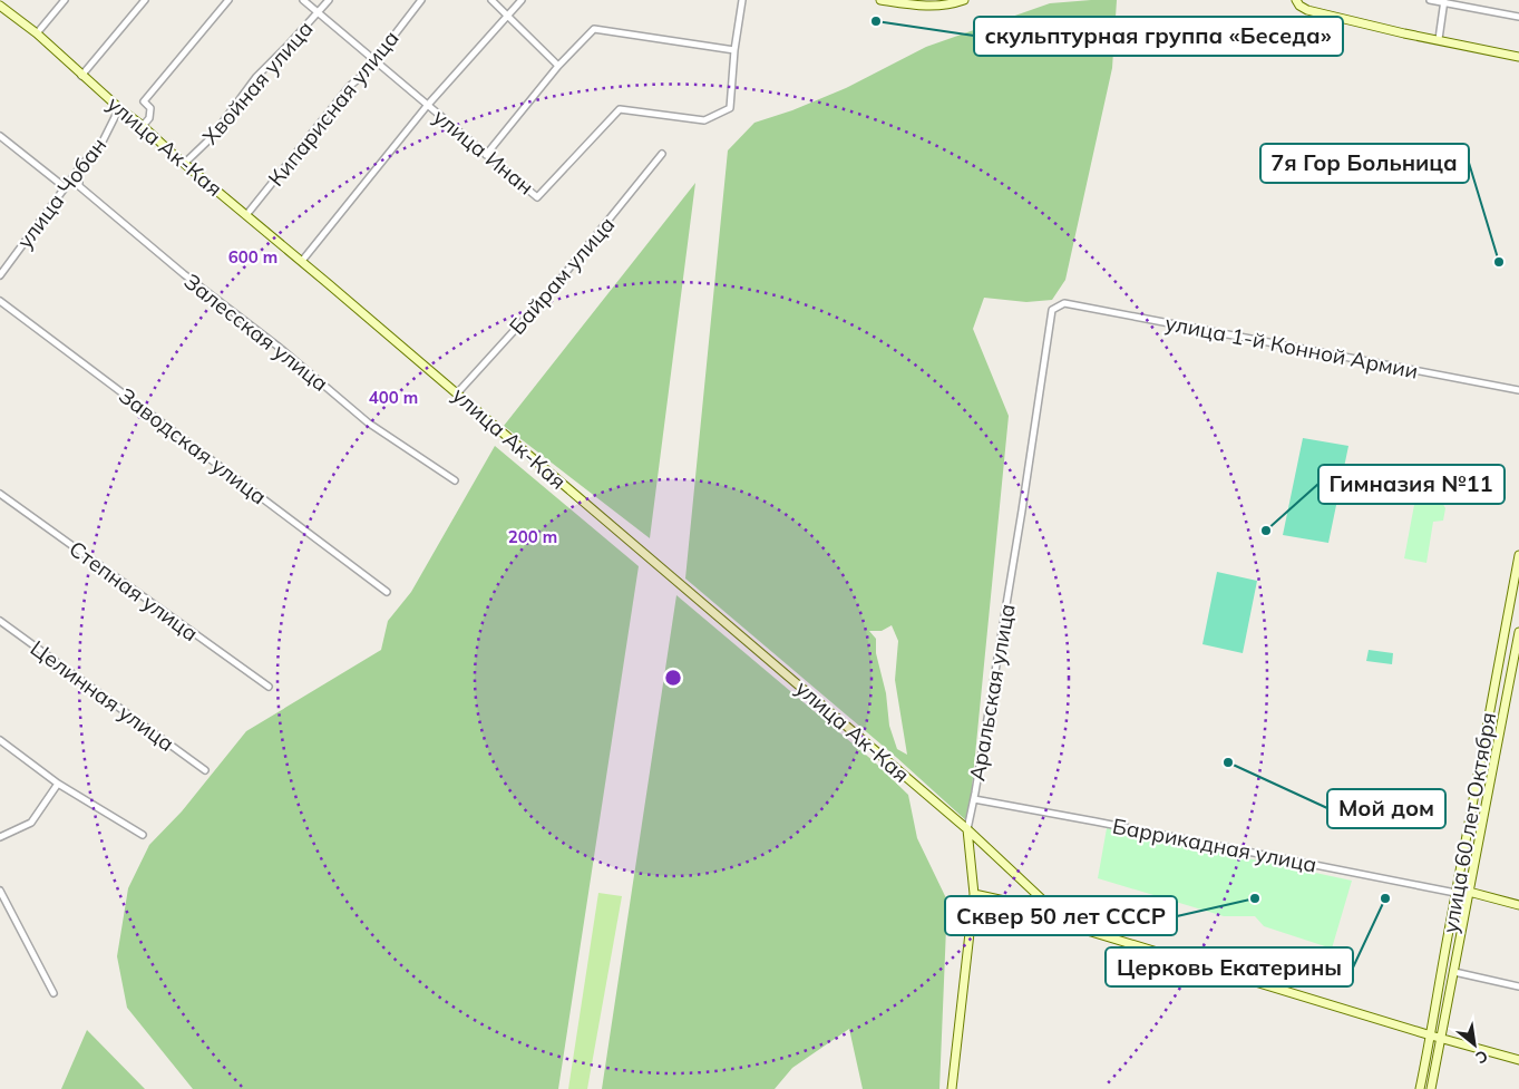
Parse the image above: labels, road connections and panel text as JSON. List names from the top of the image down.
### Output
{
  "streets": {
    "main road": ["улица Ак-Кая", "Аральская улица", "улица 60 лет Октября"],
    "street": [
      "Хвойная улица",
      "Кипарисная улица",
      "улица Инан",
      "улица Чобан",
      "Байрам улица",
      "Залесская улица",
      "улица 1-й Конной Армии",
      "Заводская улица",
      "Степная улица",
      "Целинная улица",
      "Баррикадная улица"
    ]
  },
  "crossings": [
    ["Хвойная улица", "улица Ак-Кая"],
    ["Хвойная улица", "улица Инан"],
    ["Кипарисная улица", "улица Ак-Кая"],
    ["Кипарисная улица", "улица Инан"],
    ["улица Ак-Кая", "улица Чобан"],
    ["улица Ак-Кая", "Байрам улица"],
    ["улица Ак-Кая", "Аральская улица"],
    ["улица Чобан", "Залесская улица"],
    ["улица 1-й Конной Армии", "Аральская улица"],
    ["Аральская улица", "Баррикадная улица"],
    ["улица 60 лет Октября", "Баррикадная улица"]
  ],
  "places": [
    "скульптурная группа «Беседа»",
    "7я Гор Больница",
    "Гимназия №11",
    "Мой дом",
    "Сквер 50 лет СССР",
    "Церковь Екатерины"
  ],
  "north": "bottom right",
  "rings": ["600 m", "400 m", "200 m"]
}
